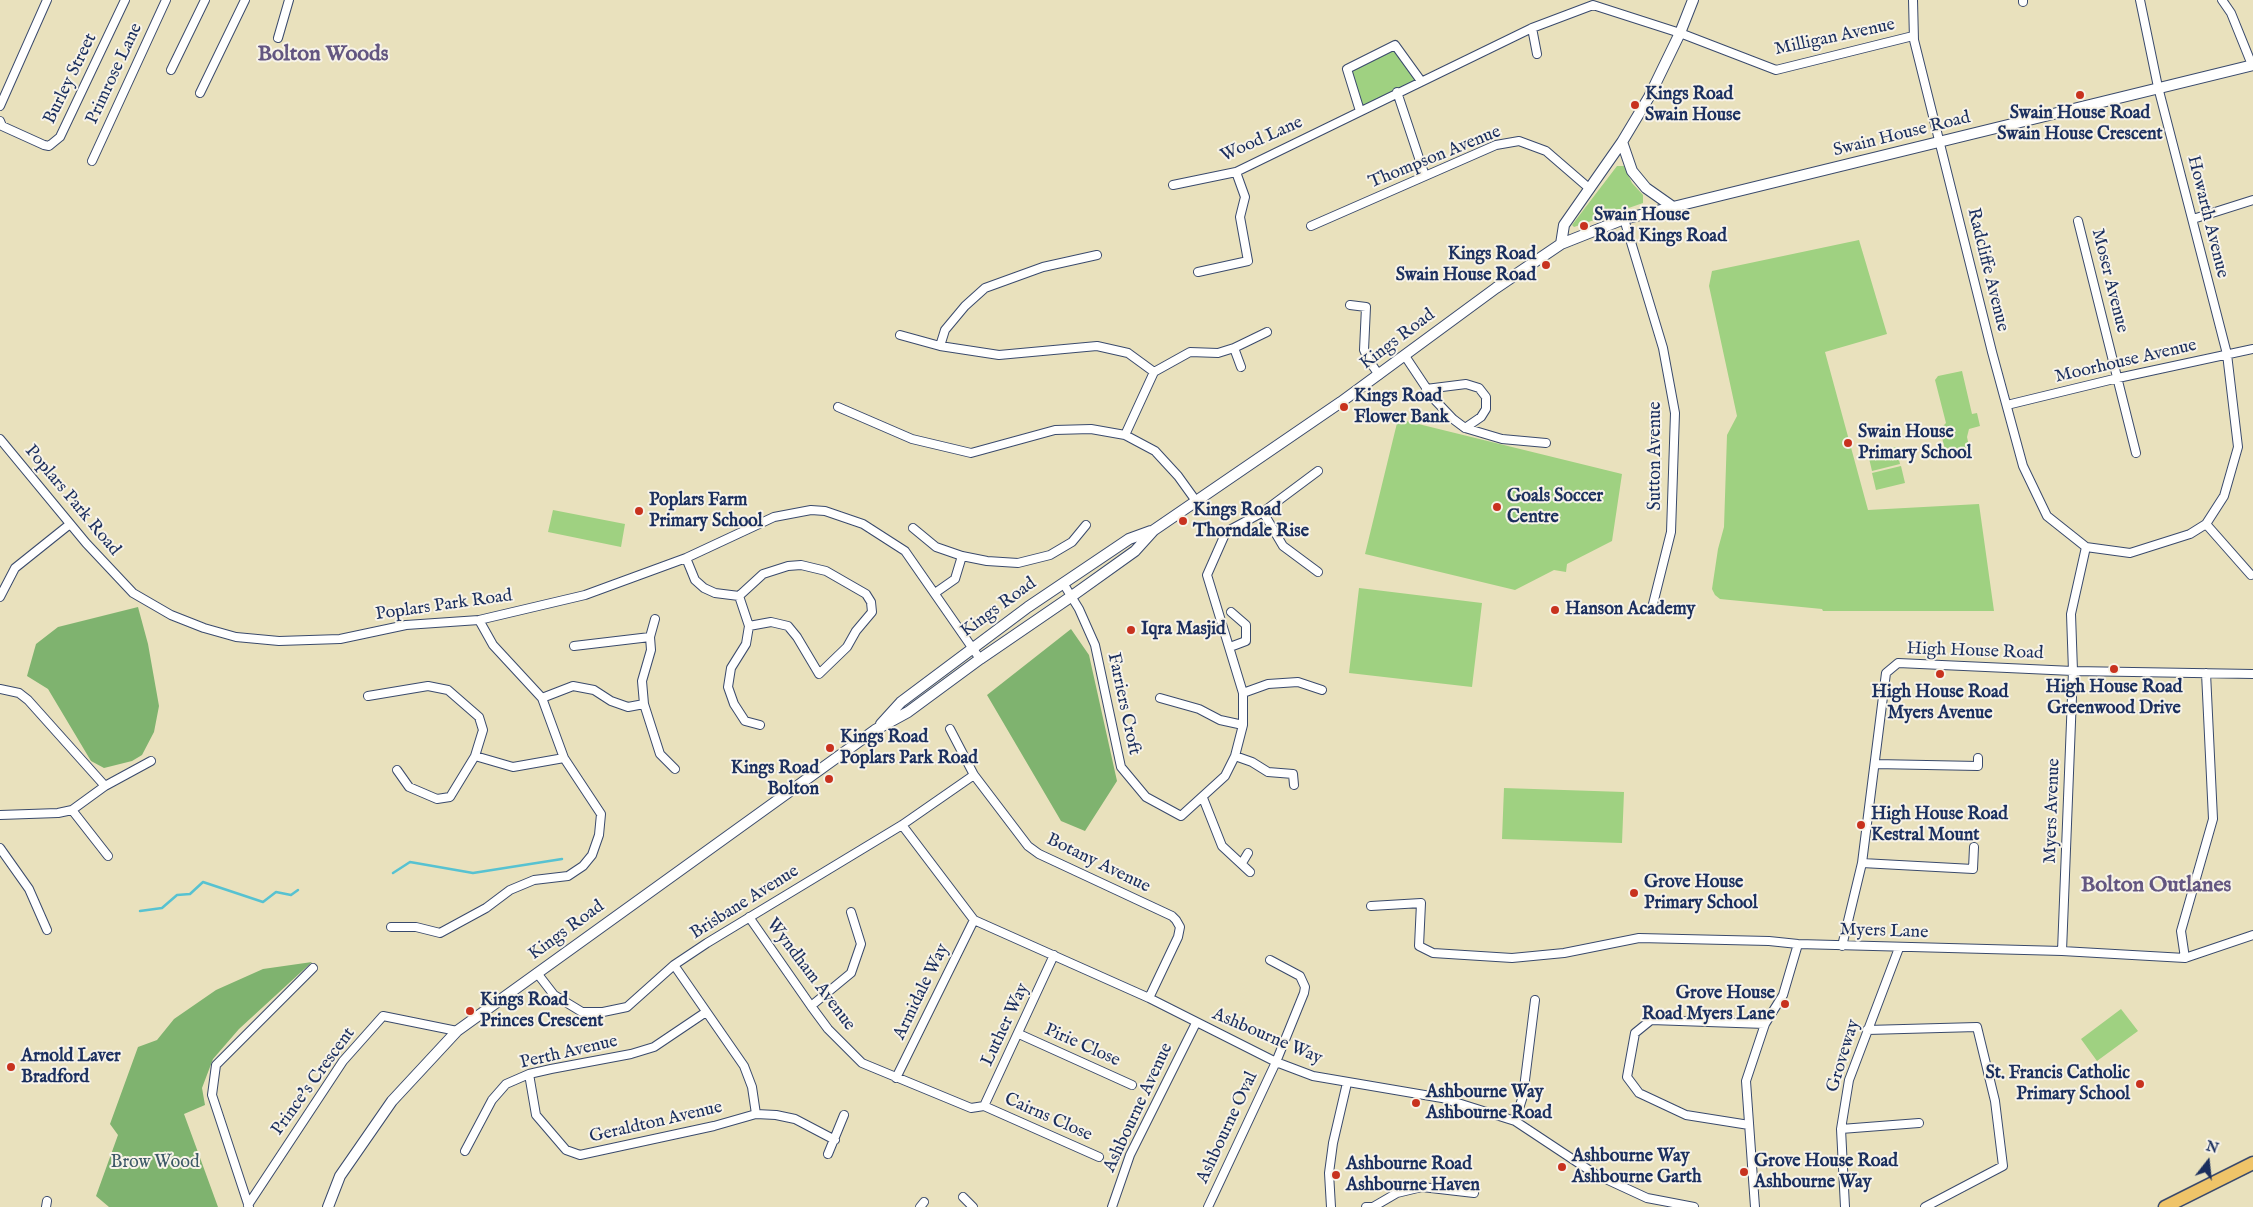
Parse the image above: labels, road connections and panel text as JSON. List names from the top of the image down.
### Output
{
  "streets": {
    "street": [
      "Milligan Avenue",
      "Primrose Lane",
      "Burley Street",
      "Swain House Road",
      "Wood Lane",
      "Thompson Avenue",
      "Howarth Avenue",
      "Radcliffe Avenue",
      "Moser Avenue",
      "Kings Road",
      "Moorhouse Avenue",
      "Sutton Avenue",
      "Poplars Park Road",
      "High House Road",
      "Farriers Croft",
      "Myers Avenue",
      "Botany Avenue",
      "Brisbane Avenue",
      "Myers Lane",
      "Wyndham Avenue",
      "Armidale Way",
      "Luther Way",
      "Ashbourne Way",
      "Pirie Close",
      "Perth Avenue",
      "Groveway",
      "Prince's Crescent",
      "Ashbourne Avenue",
      "Cairns Close",
      "Geraldton Avenue",
      "Ashbourne Oval"
    ]
  },
  "crossings": [
    ["Milligan Avenue", "Wood Lane"],
    ["Milligan Avenue", "Radcliffe Avenue"],
    ["Swain House Road", "Howarth Avenue"],
    ["Swain House Road", "Radcliffe Avenue"],
    ["Swain House Road", "Kings Road"],
    ["Swain House Road", "Sutton Avenue"],
    ["Howarth Avenue", "Moorhouse Avenue"],
    ["Radcliffe Avenue", "Moorhouse Avenue"],
    ["Radcliffe Avenue", "Myers Avenue"],
    ["Moser Avenue", "Moorhouse Avenue"],
    ["Kings Road", "Poplars Park Road"],
    ["Kings Road", "Farriers Croft"],
    ["Kings Road", "Brisbane Avenue"],
    ["Kings Road", "Prince's Crescent"],
    ["High House Road", "Myers Avenue"],
    ["High House Road", "Myers Lane"],
    ["Myers Avenue", "Myers Lane"],
    ["Botany Avenue", "Brisbane Avenue"],
    ["Botany Avenue", "Ashbourne Way"],
    ["Brisbane Avenue", "Wyndham Avenue"],
    ["Brisbane Avenue", "Ashbourne Way"],
    ["Myers Lane", "Groveway"],
    ["Wyndham Avenue", "Armidale Way"],
    ["Wyndham Avenue", "Luther Way"],
    ["Wyndham Avenue", "Cairns Close"],
    ["Armidale Way", "Ashbourne Way"],
    ["Luther Way", "Ashbourne Way"],
    ["Luther Way", "Pirie Close"],
    ["Luther Way", "Cairns Close"],
    ["Ashbourne Way", "Ashbourne Avenue"],
    ["Ashbourne Way", "Ashbourne Oval"],
    ["Perth Avenue", "Geraldton Avenue"]
  ],
  "districts": ["Bolton Woods", "Bolton Outlanes"],
  "parks": ["Brow Wood"],
  "places": [
    "Swain House Road Swain House Crescent",
    "Kings Road Swain House",
    "Swain House Road Kings Road",
    "Kings Road Swain House Road",
    "Kings Road Flower Bank",
    "Swain House Primary School",
    "Goals Soccer Centre",
    "Poplars Farm Primary School",
    "Kings Road Thorndale Rise",
    "Hanson Academy",
    "Iqra Masjid",
    "High House Road Greenwood Drive",
    "High House Road Myers Avenue",
    "Kings Road Poplars Park Road",
    "Kings Road Bolton",
    "High House Road Kestral Mount",
    "Grove House Primary School",
    "Grove House Road Myers Lane",
    "Kings Road Princes Crescent",
    "Arnold Laver Bradford",
    "St. Francis Catholic Primary School",
    "Ashbourne Way Ashbourne Road",
    "Ashbourne Way Ashbourne Garth",
    "Grove House Road Ashbourne Way",
    "Ashbourne Road Ashbourne Haven"
  ],
  "north": "top"
}
